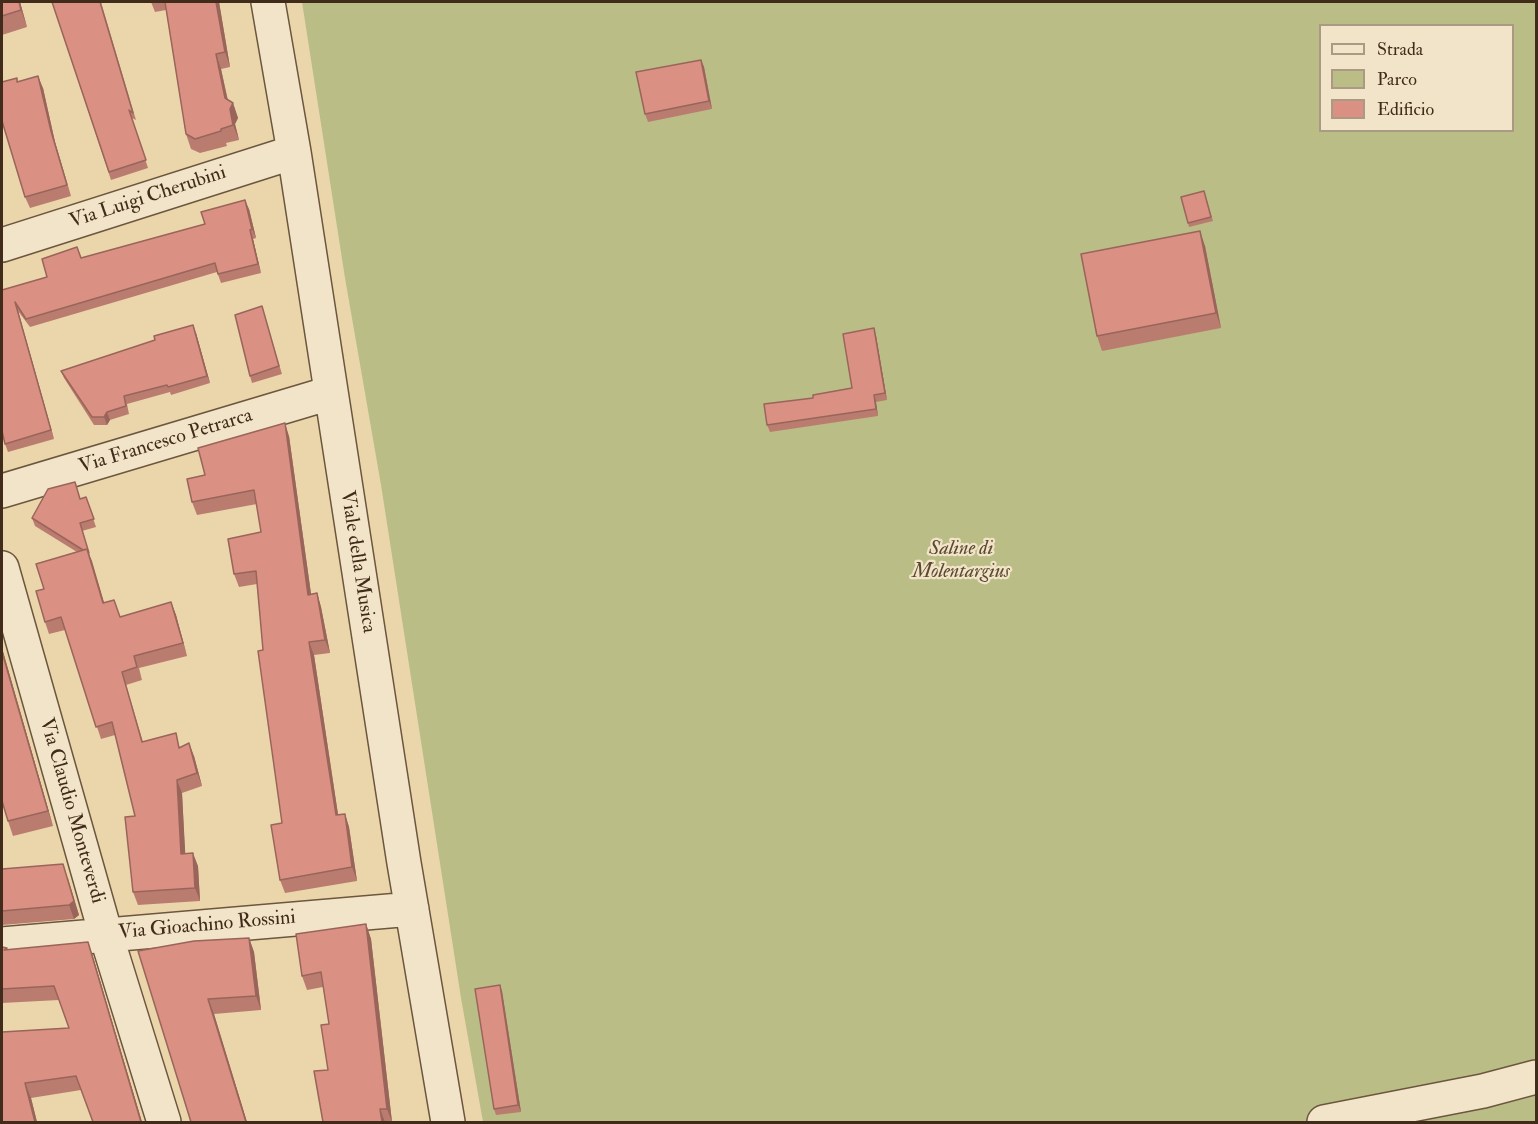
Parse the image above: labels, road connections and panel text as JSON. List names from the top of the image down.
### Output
{
  "streets": {
    "street": [
      "Via Luigi Cherubini",
      "Via Francesco Petrarca",
      "Viale della Musica",
      "Via Claudio Monteverdi",
      "Via Gioachino Rossini"
    ]
  },
  "crossings": [
    ["Via Luigi Cherubini", "Viale della Musica"],
    ["Via Francesco Petrarca", "Viale della Musica"],
    ["Viale della Musica", "Via Gioachino Rossini"],
    ["Via Claudio Monteverdi", "Via Gioachino Rossini"]
  ],
  "parks": ["Saline di Molentargius"],
  "legend": ["Strada", "Parco", "Edificio"]
}
